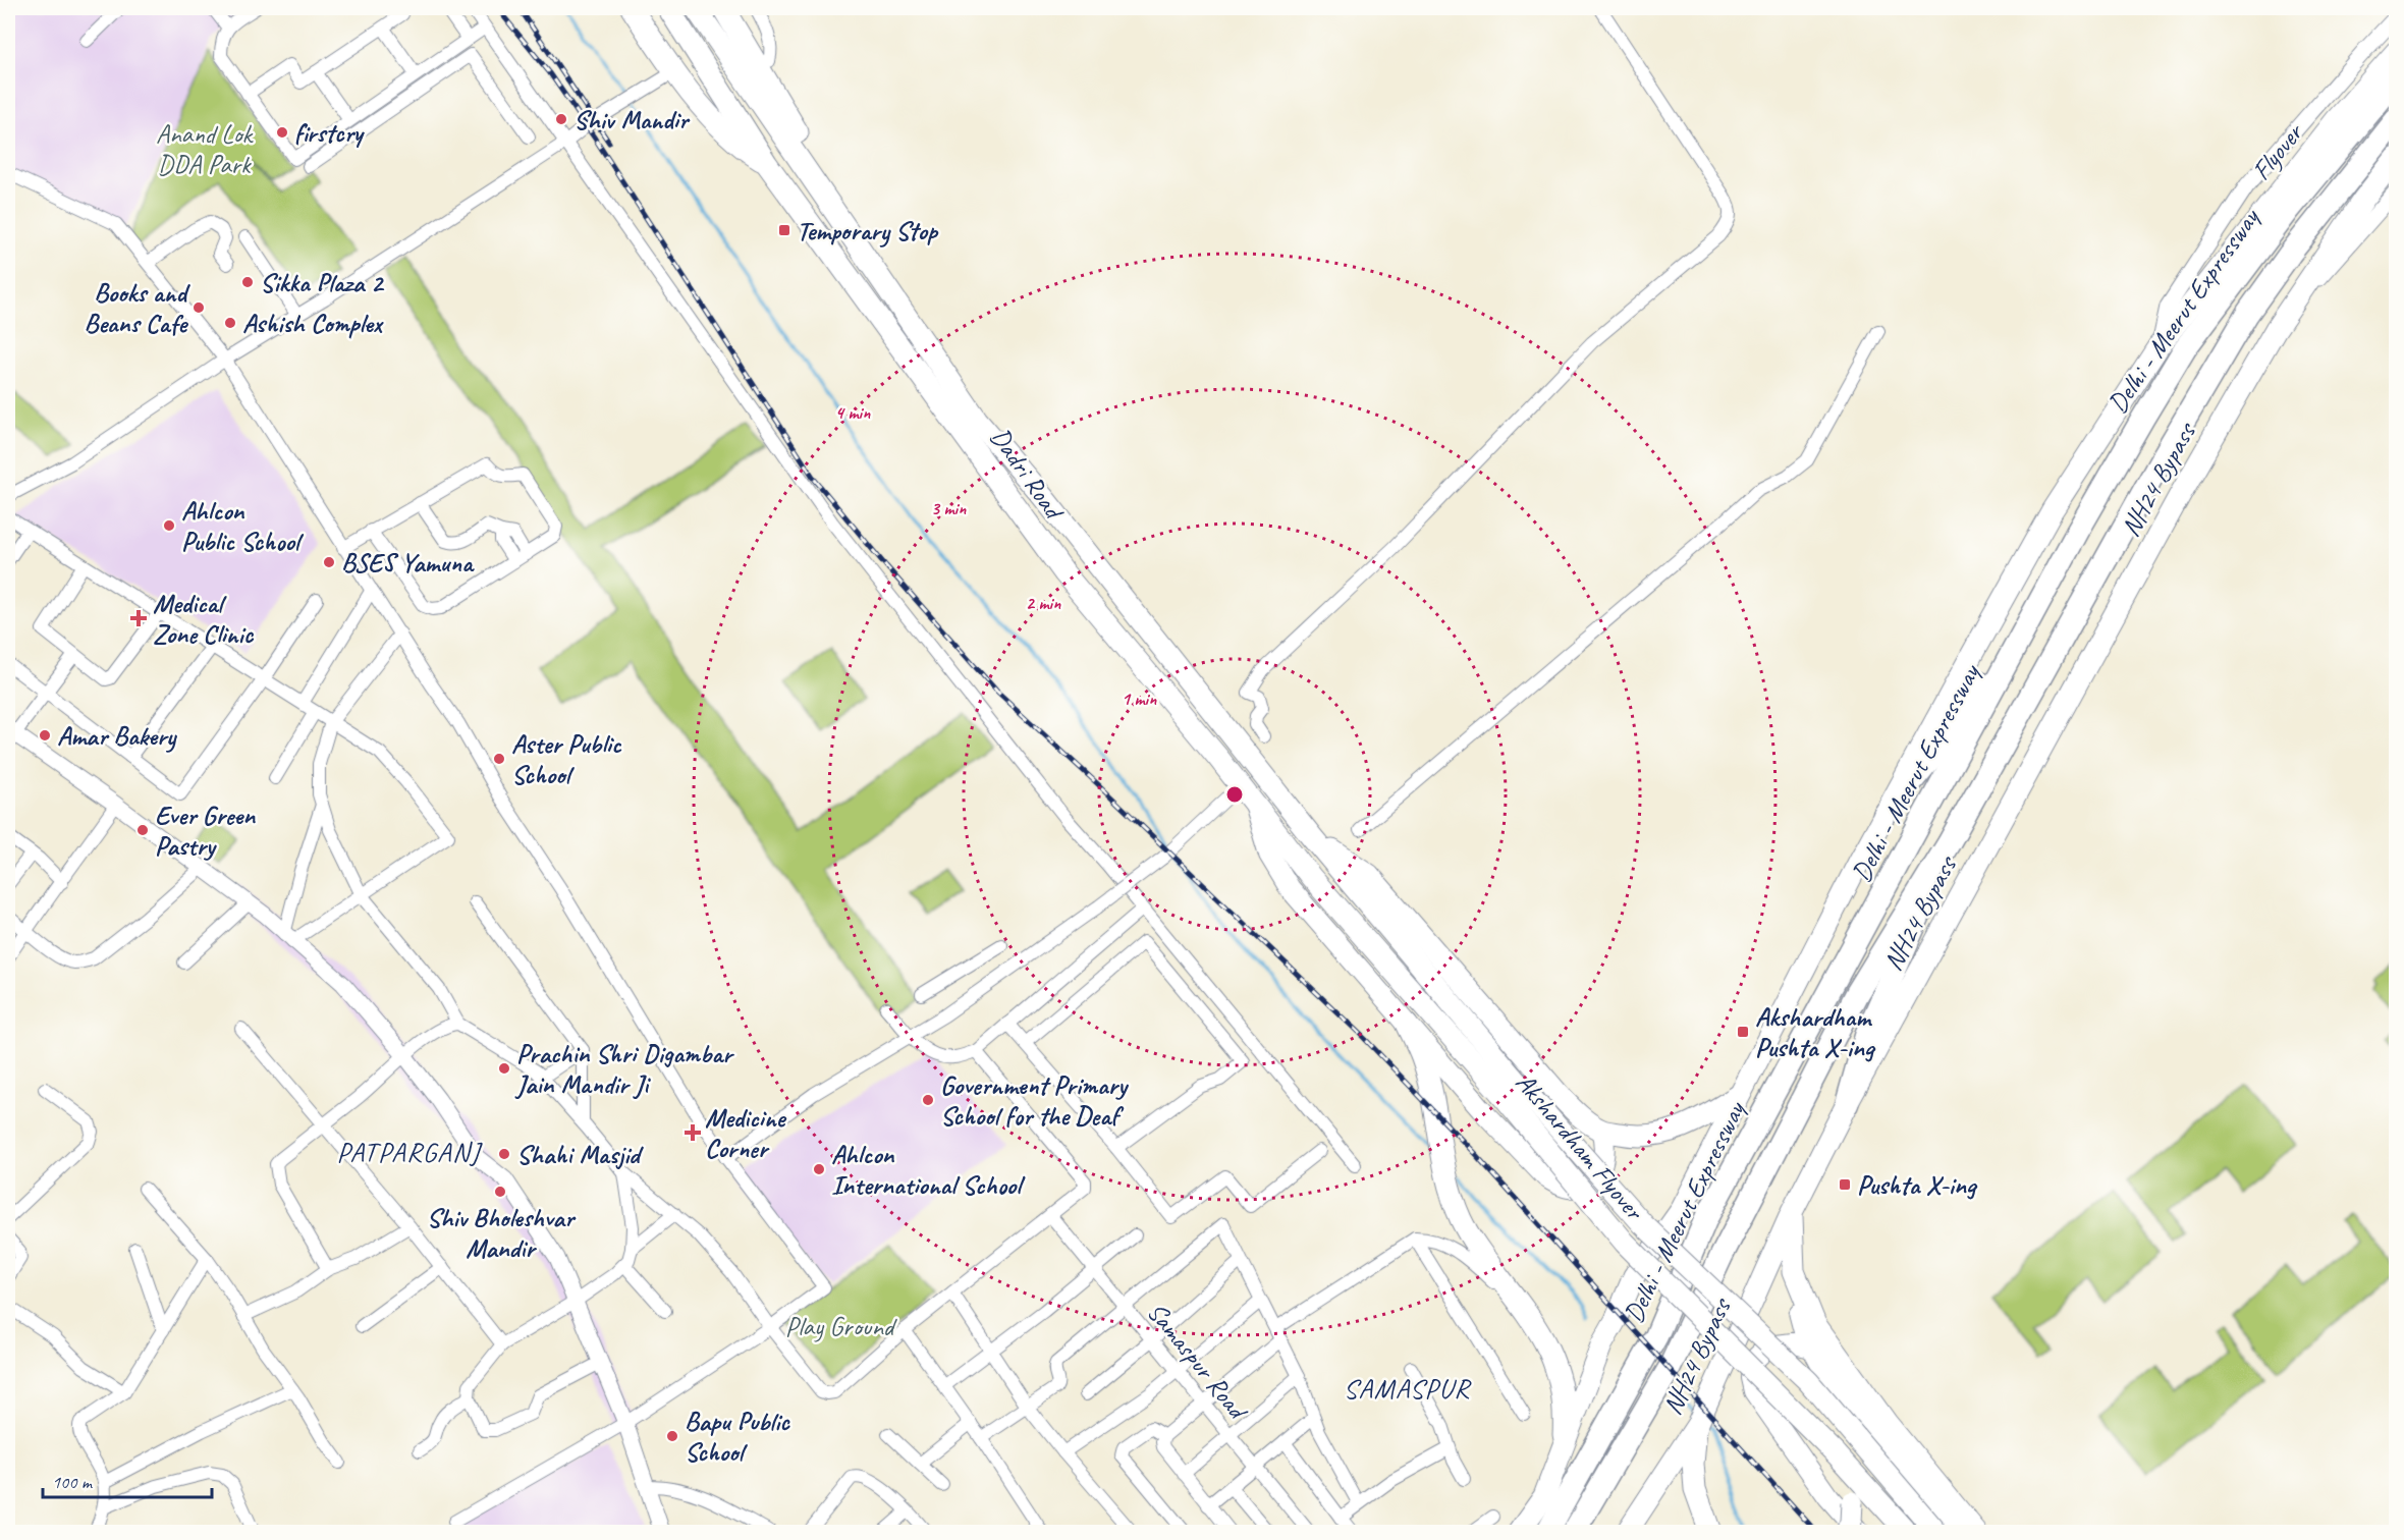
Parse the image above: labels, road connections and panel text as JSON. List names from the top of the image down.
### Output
{
  "streets": {
    "highway": [
      "Flyover",
      "Delhi - Meerut Expressway",
      "Dadri Road",
      "NH24 Bypass",
      "Akshardham Flyover"
    ],
    "street": ["Samaspur Road"]
  },
  "crossings": [
    ["Dadri Road", "Akshardham Flyover"]
  ],
  "districts": ["PATPARGANJ", "SAMASPUR"],
  "parks": ["Anand Lok DDA Park", "Play Ground"],
  "places": {
    "other": [
      "Shiv Mandir",
      "firstcry",
      "Sikka Plaza 2",
      "Books and Beans Cafe",
      "Ashish Complex",
      "Ahlcon Public School",
      "BSES Yamuna",
      "Amar Bakery",
      "Aster Public School",
      "Ever Green Pastry",
      "Prachin Shri Digambar Jain Mandir Ji",
      "Government Primary School for the Deaf",
      "Shahi Masjid",
      "Ahlcon International School",
      "Shiv Bholeshvar Mandir",
      "Bapu Public School"
    ],
    "transit": ["Temporary Stop", "Akshardham Pushta X-ing", "Pushta X-ing"],
    "health": ["Medical Zone Clinic", "Medicine Corner"]
  },
  "scale_bar": "100 m",
  "rings": [
    "4 min",
    "3 min",
    "2 min",
    "1 min"
  ]
}
